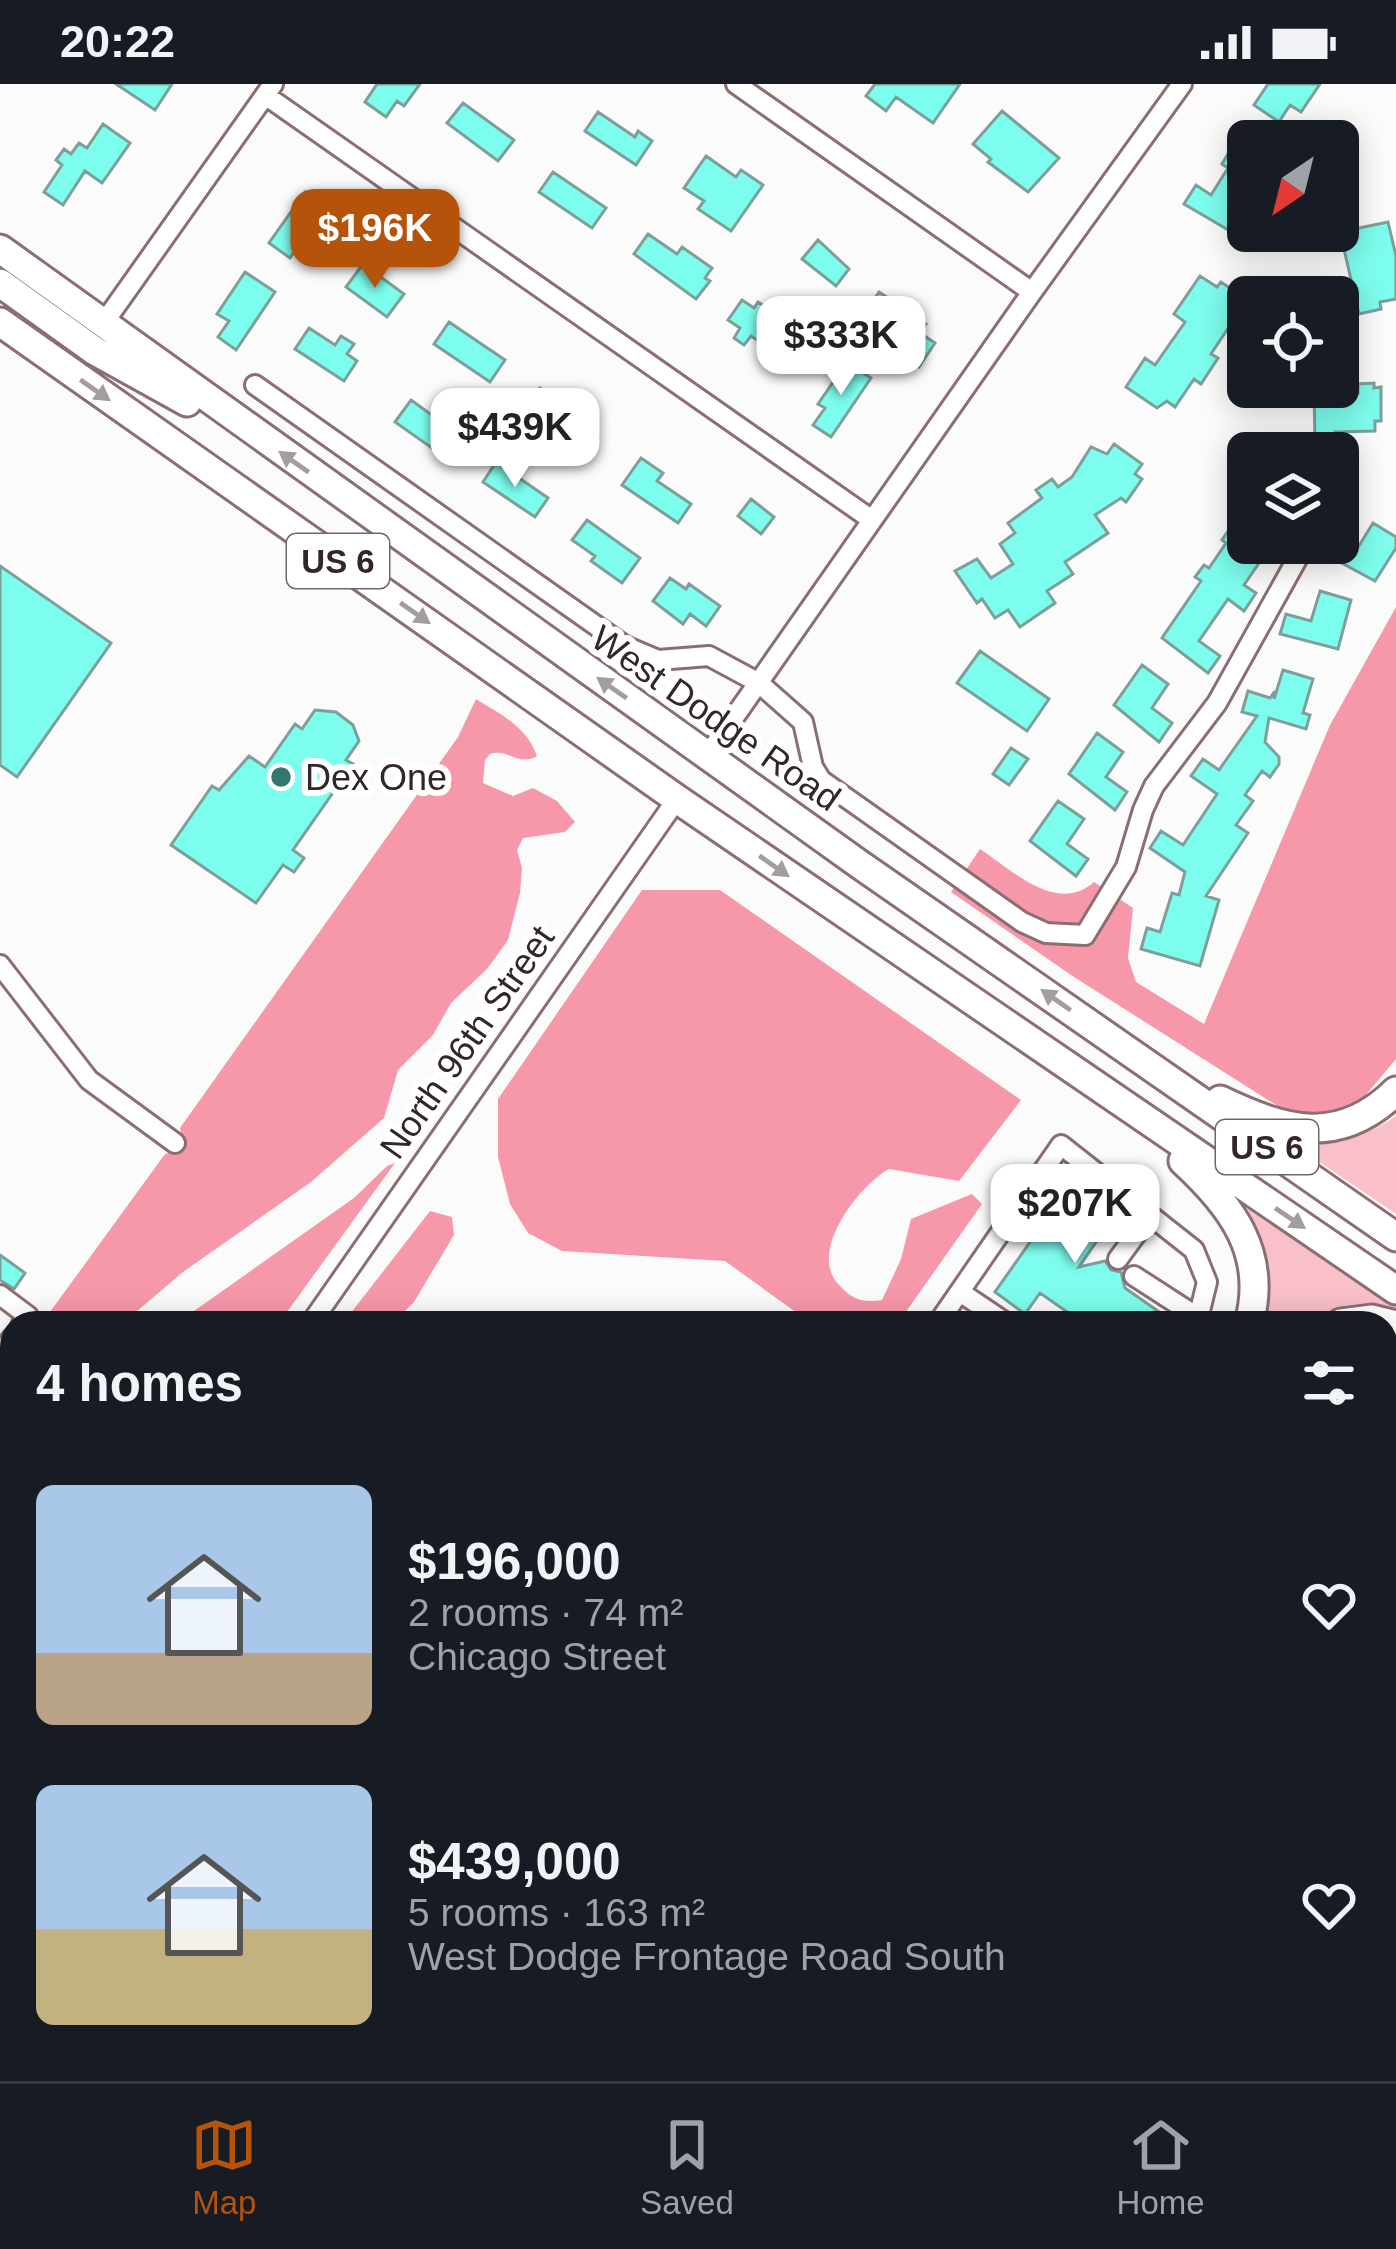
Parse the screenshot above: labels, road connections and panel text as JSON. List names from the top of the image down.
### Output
{
  "streets": {
    "highway": ["US 6", "West Dodge Road"],
    "street": ["North 96th Street"]
  },
  "crossings": [
    ["US 6", "North 96th Street"]
  ],
  "places": ["Dex One"],
  "north": "bottom left",
  "page": {
    "status": "20:22",
    "price": [
      "$196K",
      "$333K",
      "$439K",
      "$207K"
    ],
    "heading": "4 homes",
    "list": [
      {
        "name": "$196,000",
        "note": "2 rooms · 74 m² · Chicago Street"
      },
      {
        "name": "$439,000",
        "note": "5 rooms · 163 m² · West Dodge Frontage Road South"
      }
    ],
    "tabs": ["Map", "Saved", "Home"]
  }
}
